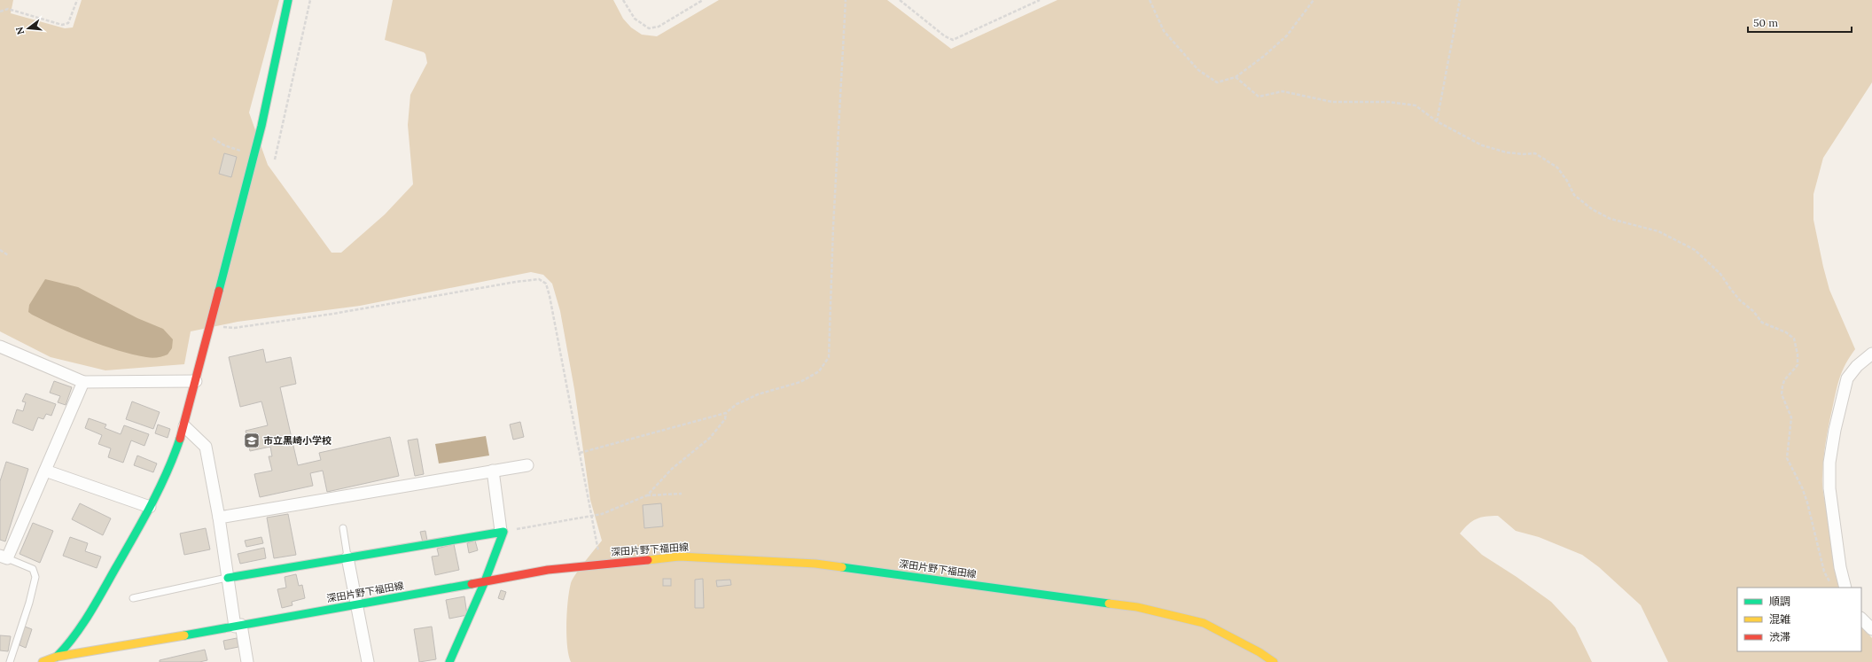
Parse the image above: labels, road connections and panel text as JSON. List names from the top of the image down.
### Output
{
  "streets": {
    "main road": ["深田片野下福田線"]
  },
  "places": {
    "school or university": ["市立黒崎小学校"]
  },
  "legend": ["順調", "混雑", "渋滞"],
  "scale_bar": "50 m",
  "north": "left"
}
